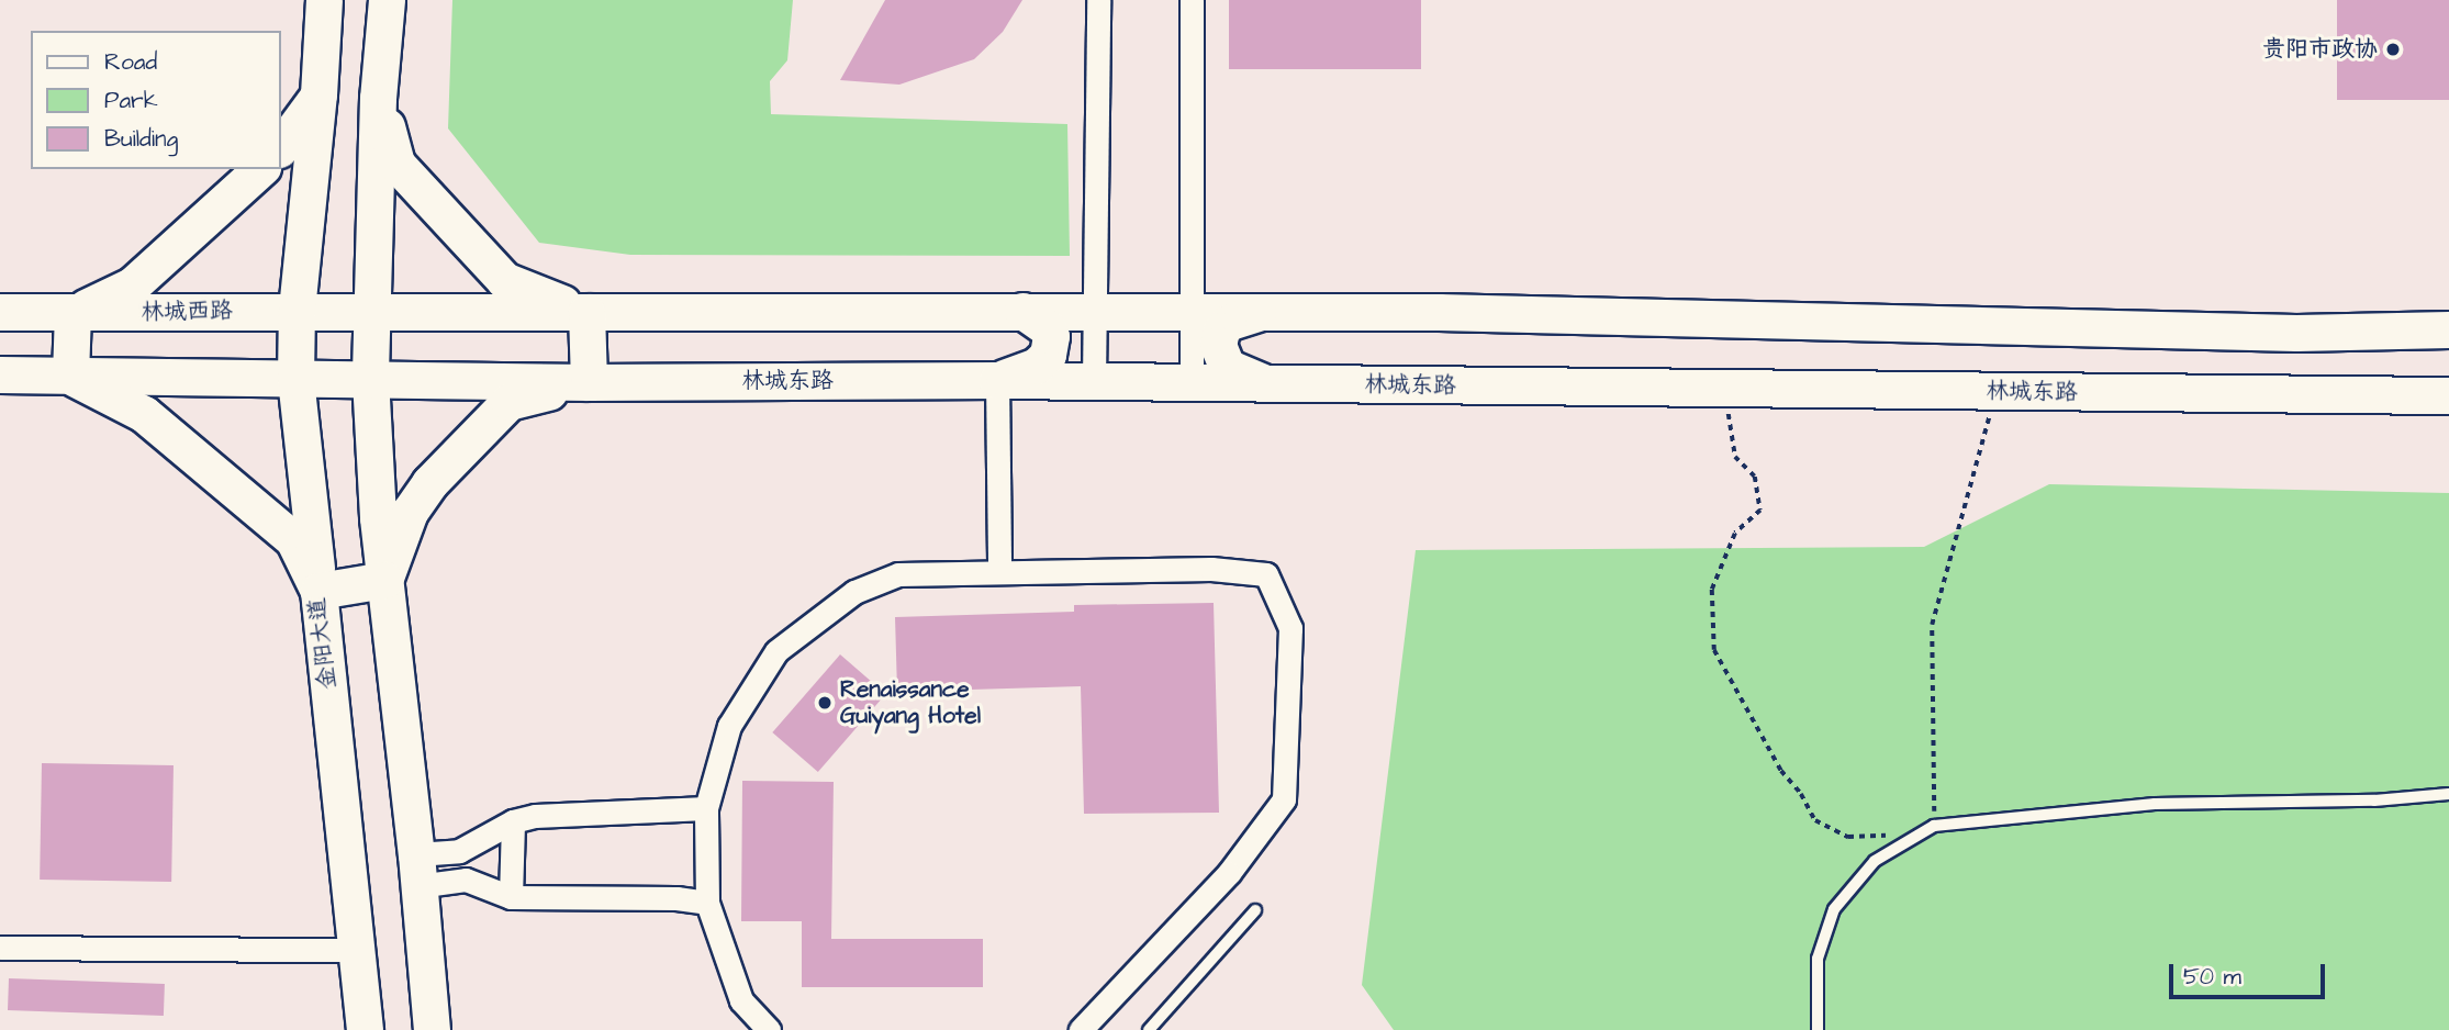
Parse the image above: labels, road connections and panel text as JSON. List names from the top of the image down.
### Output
{
  "streets": {
    "main road": ["林城西路", "林城东路", "金阳大道"]
  },
  "places": ["贵阳市政协", "Renaissance Guiyang Hotel"],
  "legend": ["Road", "Park", "Building"],
  "scale_bar": "50 m"
}
